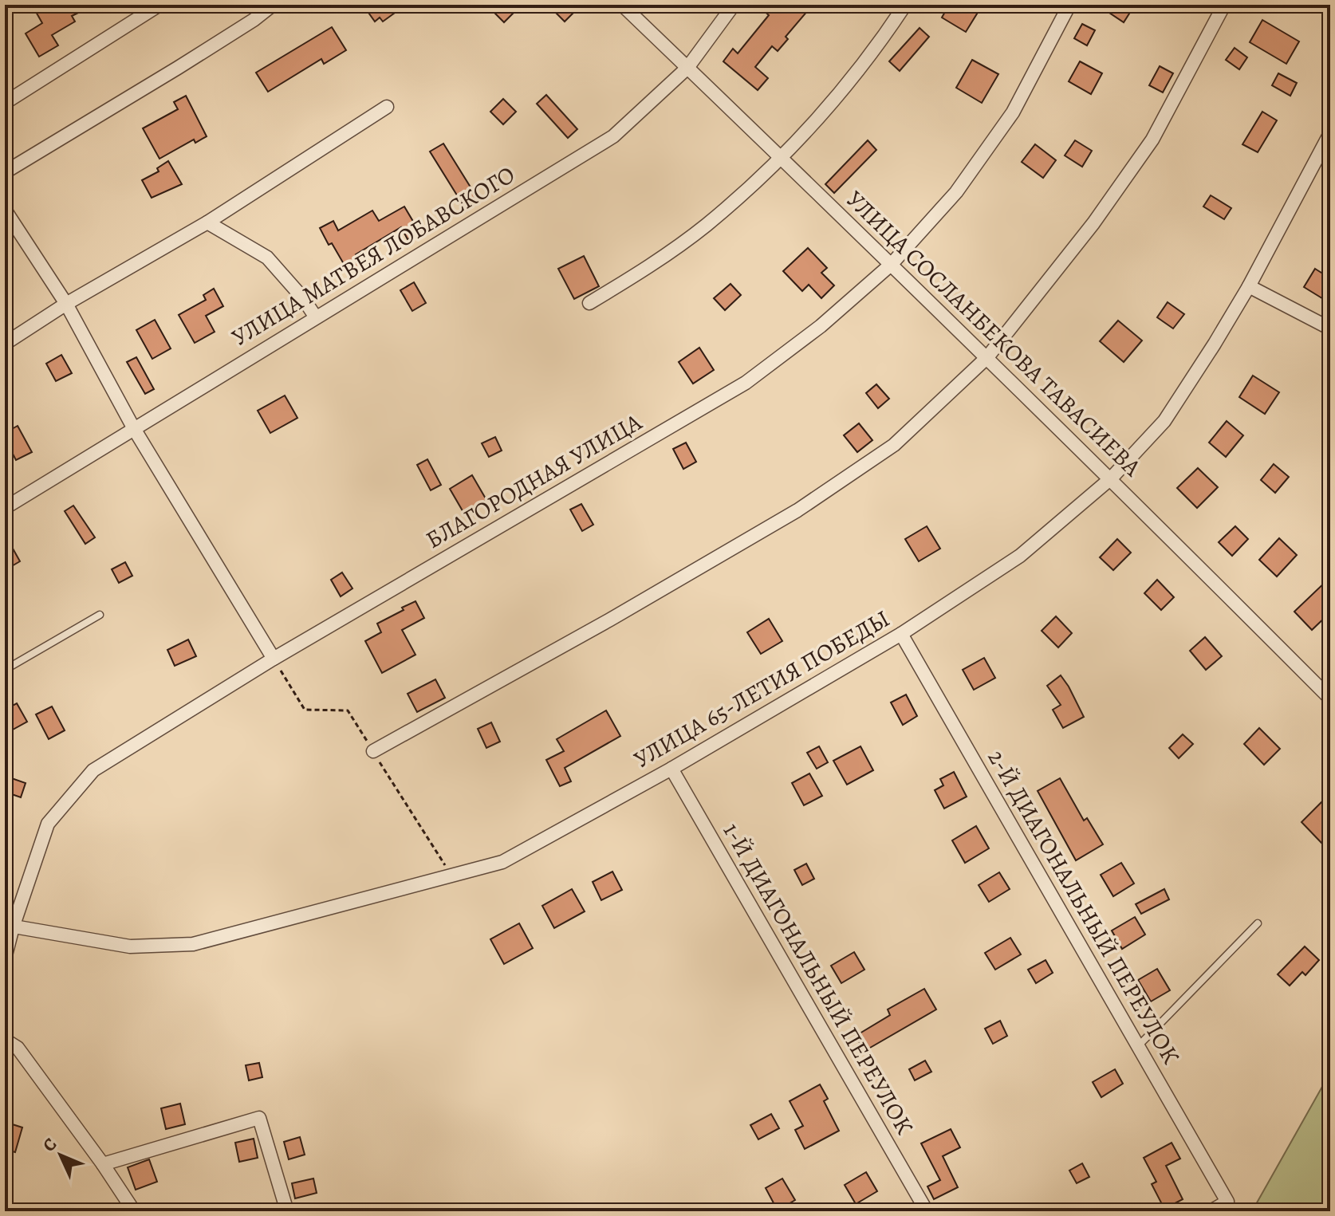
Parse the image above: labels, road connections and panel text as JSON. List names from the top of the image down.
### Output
{
  "streets": {
    "street": [
      "УЛИЦА МАТВЕЯ ЛОБАВСКОГО",
      "УЛИЦА СОСЛАНБЕКОВА ТАВАСИЕВА",
      "БЛАГОРОДНАЯ УЛИЦА",
      "УЛИЦА 65-ЛЕТИЯ ПОБЕДЫ",
      "2-Й ДИАГОНАЛЬНЫЙ ПЕРЕУЛОК",
      "1-Й ДИАГОНАЛЬНЫЙ ПЕРЕУЛОК"
    ]
  },
  "crossings": [
    ["УЛИЦА МАТВЕЯ ЛОБАВСКОГО", "УЛИЦА СОСЛАНБЕКОВА ТАВАСИЕВА"],
    ["УЛИЦА СОСЛАНБЕКОВА ТАВАСИЕВА", "БЛАГОРОДНАЯ УЛИЦА"],
    ["УЛИЦА СОСЛАНБЕКОВА ТАВАСИЕВА", "УЛИЦА 65-ЛЕТИЯ ПОБЕДЫ"],
    ["БЛАГОРОДНАЯ УЛИЦА", "УЛИЦА 65-ЛЕТИЯ ПОБЕДЫ"],
    ["УЛИЦА 65-ЛЕТИЯ ПОБЕДЫ", "2-Й ДИАГОНАЛЬНЫЙ ПЕРЕУЛОК"],
    ["УЛИЦА 65-ЛЕТИЯ ПОБЕДЫ", "1-Й ДИАГОНАЛЬНЫЙ ПЕРЕУЛОК"]
  ],
  "north": "top left"
}
